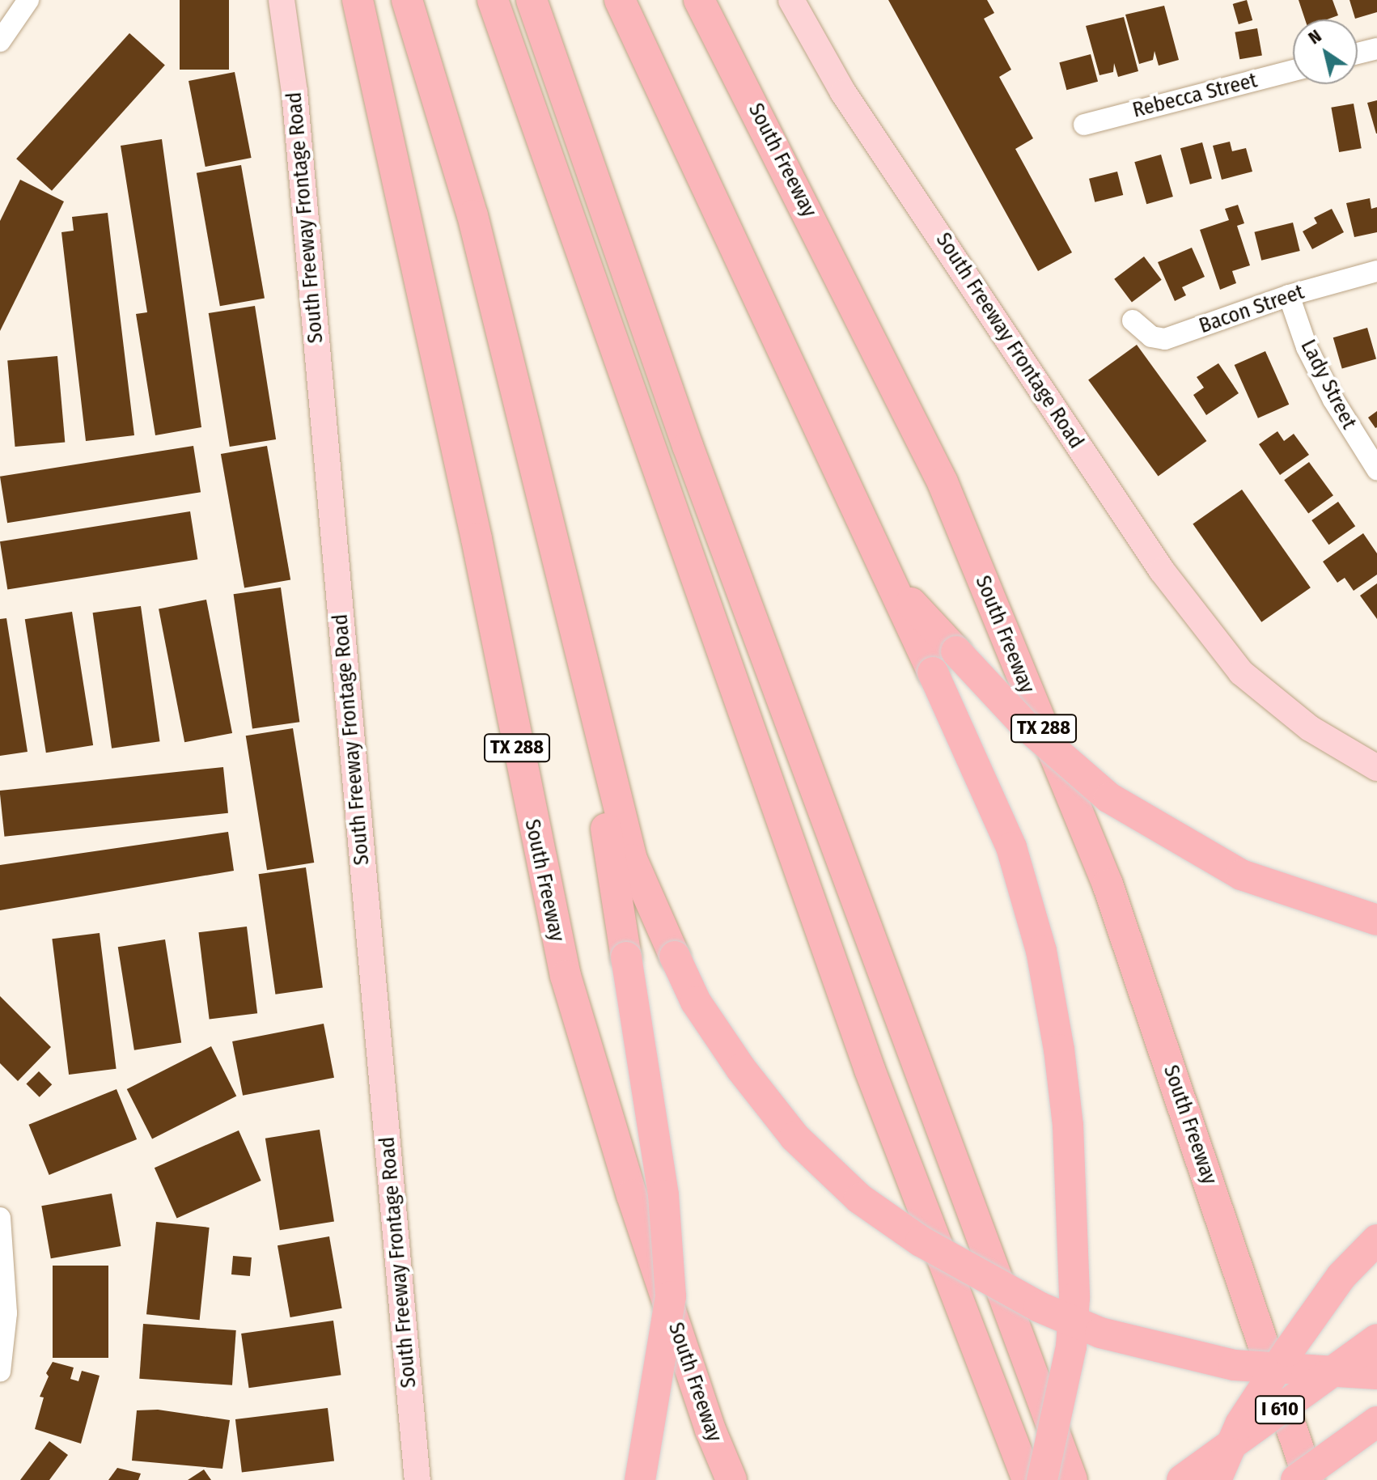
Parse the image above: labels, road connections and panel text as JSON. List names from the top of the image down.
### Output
{
  "streets": {
    "highway": ["South Freeway", "TX 288", "I 610"],
    "main road": ["South Freeway Frontage Road"],
    "street": ["Rebecca Street", "Bacon Street", "Lady Street"]
  },
  "crossings": [
    ["Bacon Street", "Lady Street"]
  ],
  "north": "top left"
}
